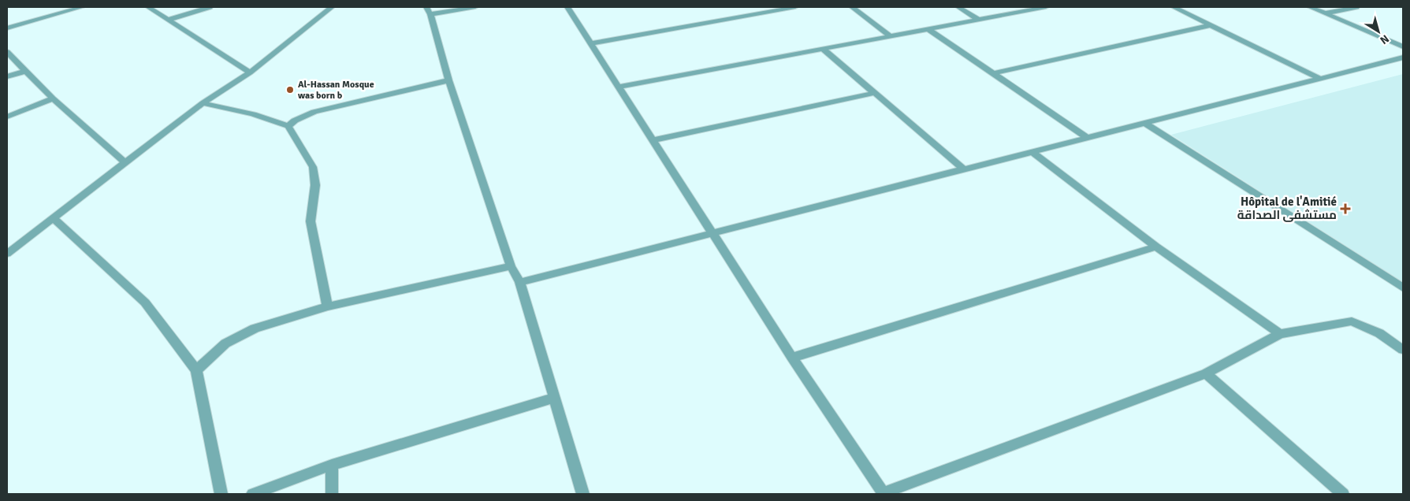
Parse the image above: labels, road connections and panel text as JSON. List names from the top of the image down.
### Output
{
  "places": {
    "other": ["Al-Hassan Mosque was born b"],
    "health": ["Hôpital de l'Amitié مستشفى الصداقة"]
  },
  "north": "bottom right"
}
